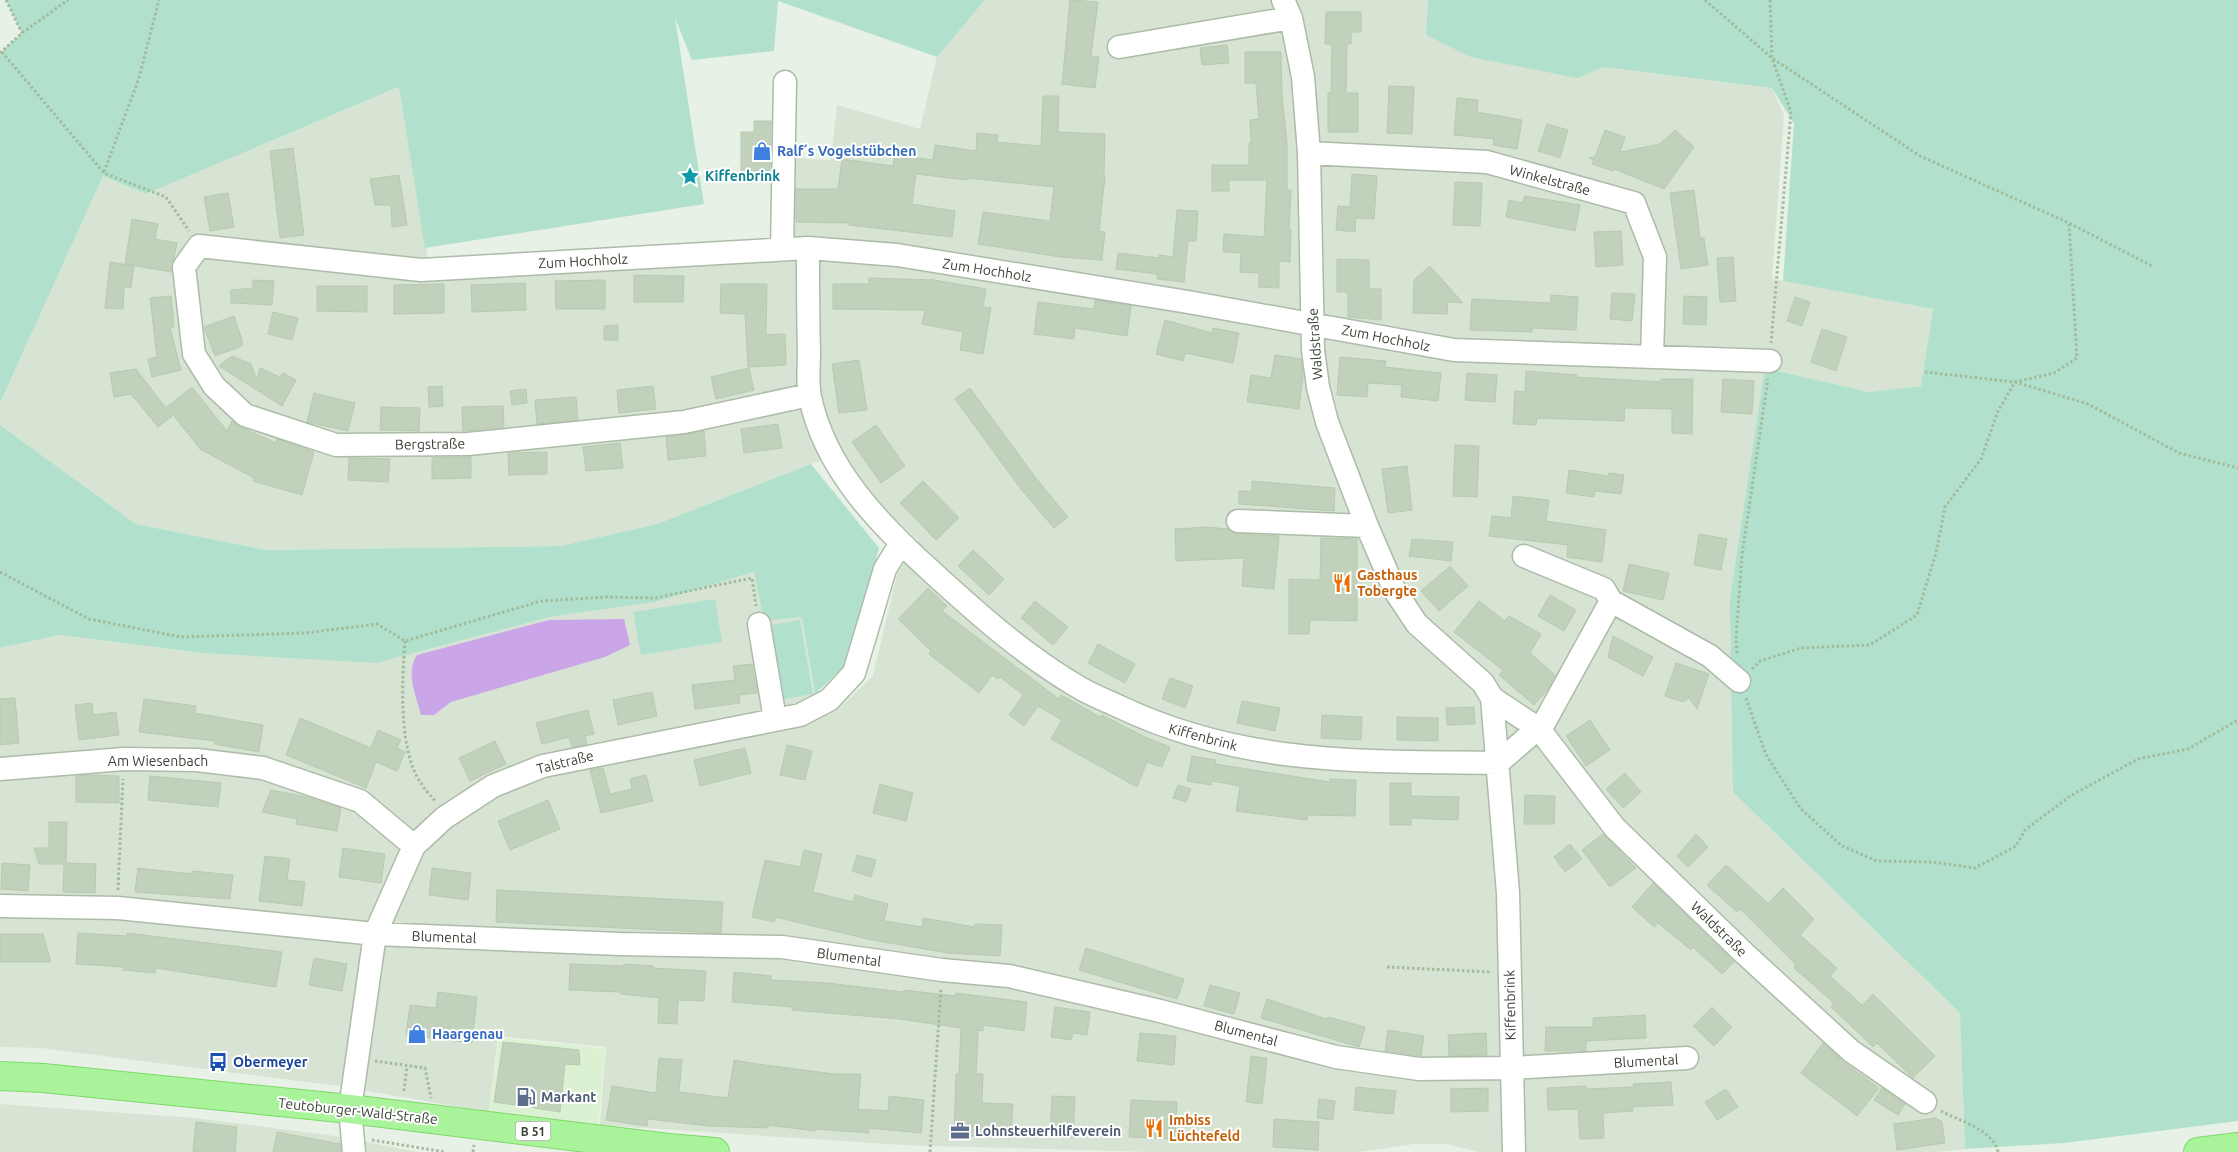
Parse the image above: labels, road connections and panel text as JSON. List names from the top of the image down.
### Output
{
  "streets": {
    "main road": ["Teutoburger-Wald-Straße", "B 51"],
    "street": [
      "Winkelstraße",
      "Zum Hochholz",
      "Waldstraße",
      "Bergstraße",
      "Kiffenbrink",
      "Am Wiesenbach",
      "Talstraße",
      "Blumental"
    ]
  },
  "crossings": [
    ["Winkelstraße", "Zum Hochholz"],
    ["Winkelstraße", "Waldstraße"],
    ["Zum Hochholz", "Waldstraße"],
    ["Zum Hochholz", "Bergstraße"],
    ["Zum Hochholz", "Kiffenbrink"],
    ["Bergstraße", "Kiffenbrink"],
    ["Kiffenbrink", "Talstraße"],
    ["Kiffenbrink", "Blumental"],
    ["Am Wiesenbach", "Talstraße"],
    ["Talstraße", "Blumental"],
    ["Talstraße", "Teutoburger-Wald-Straße"]
  ],
  "places": {
    "shop": ["Ralf´s Vogelstübchen", "Haargenau"],
    "place": ["Kiffenbrink"],
    "restaurant": ["Gasthaus Tobergte", "Imbiss Lüchtefeld"],
    "bus stop": ["Obermeyer"],
    "fuel station": ["Markant"],
    "office": ["Lohnsteuerhilfeverein"]
  }
}
